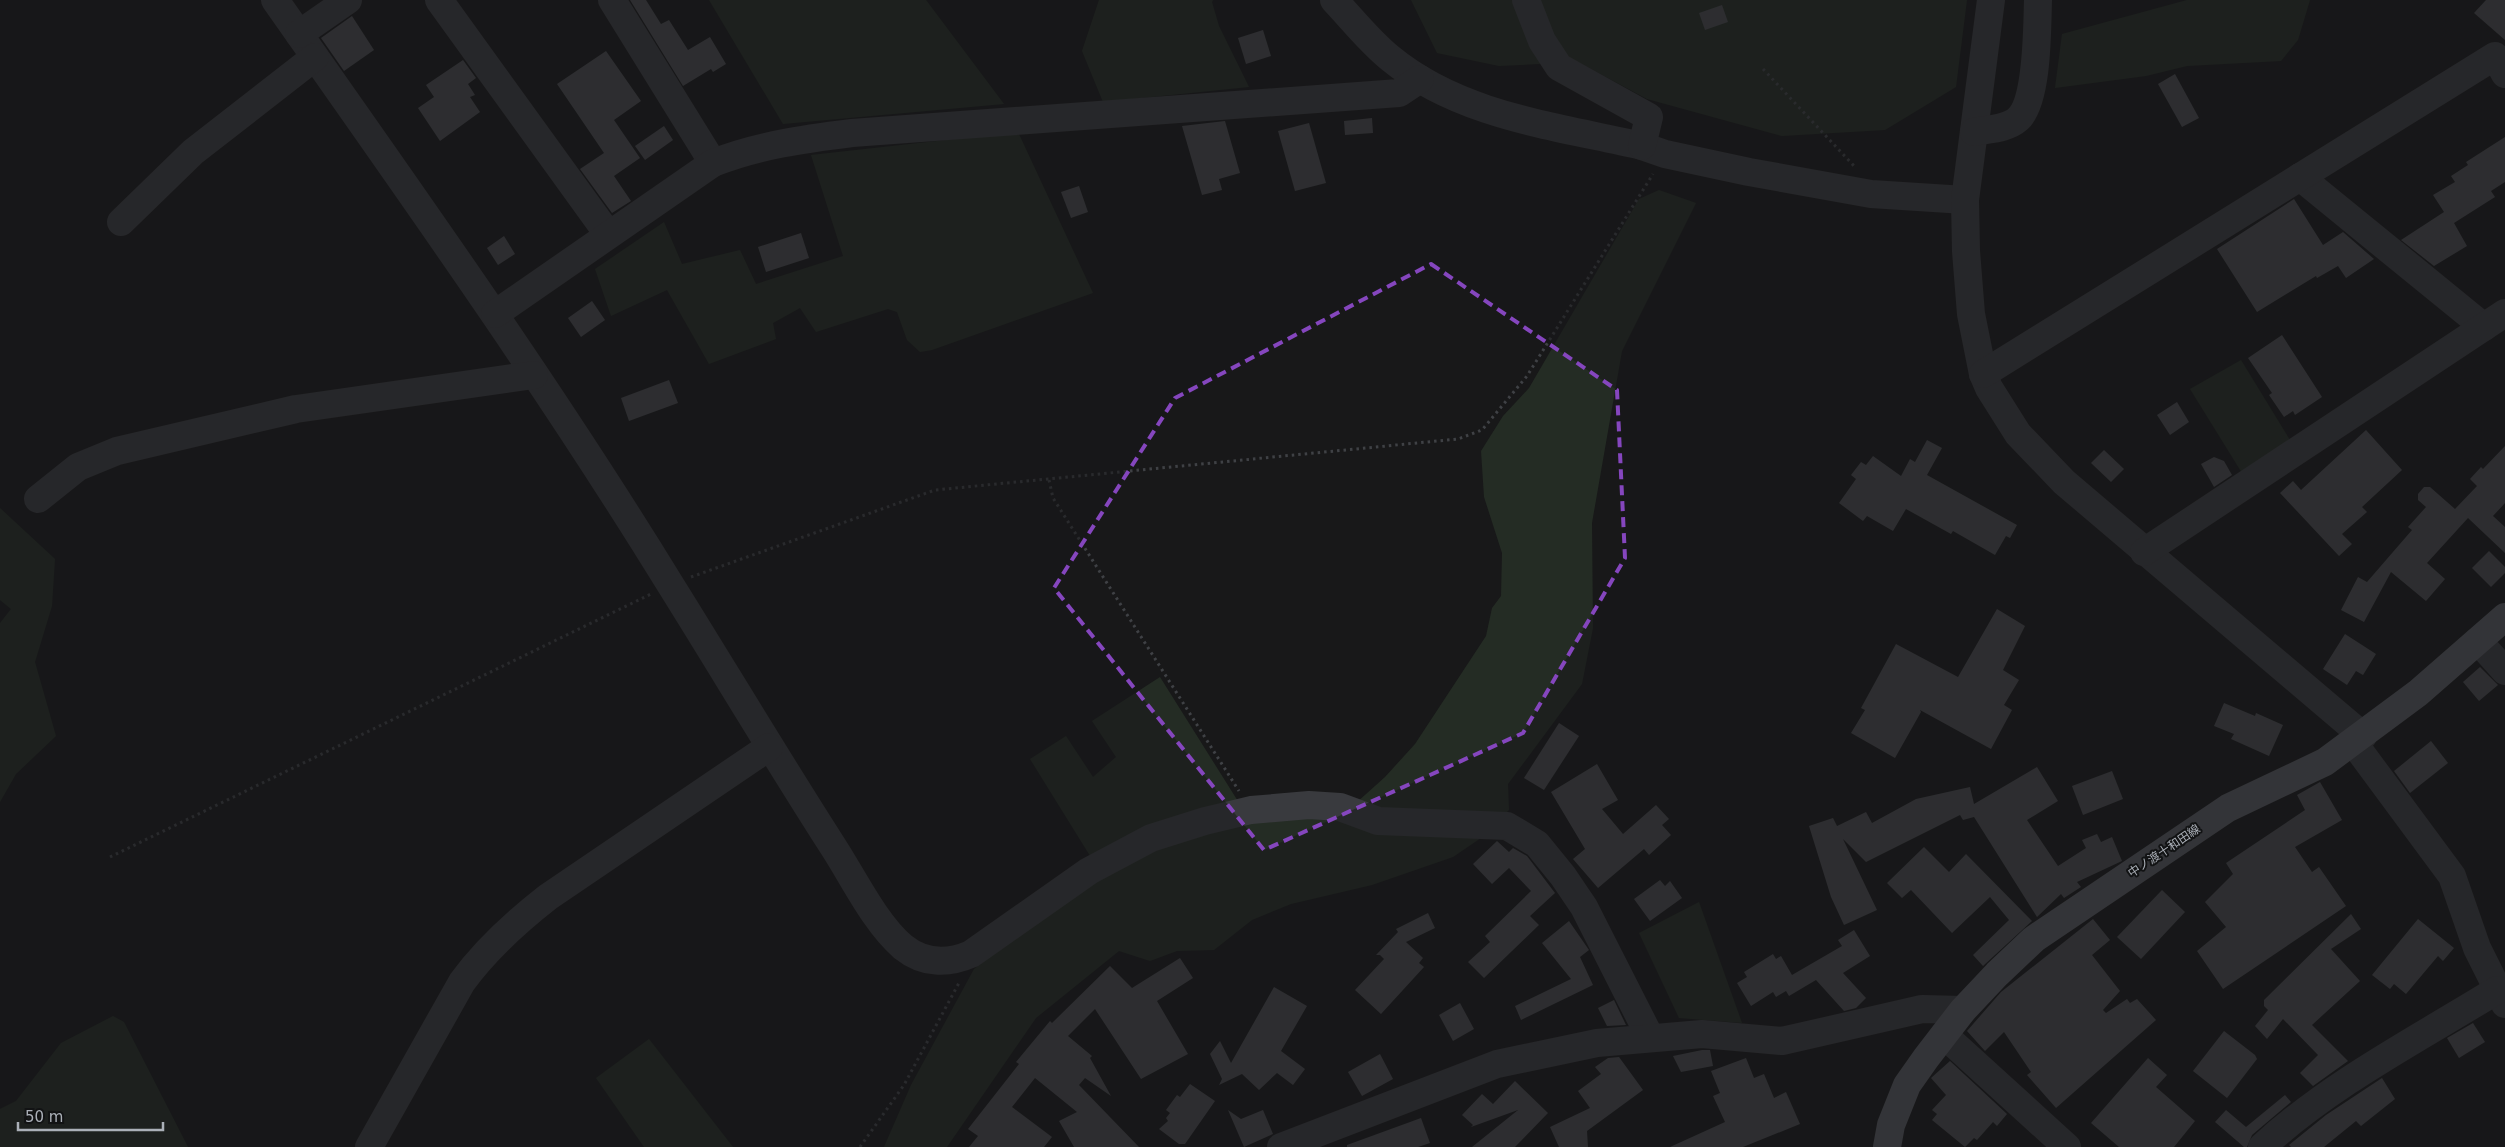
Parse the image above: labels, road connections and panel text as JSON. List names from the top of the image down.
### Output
{
  "streets": {
    "main road": ["中ノ渡十和田線"]
  },
  "scale_bar": "50 m"
}
